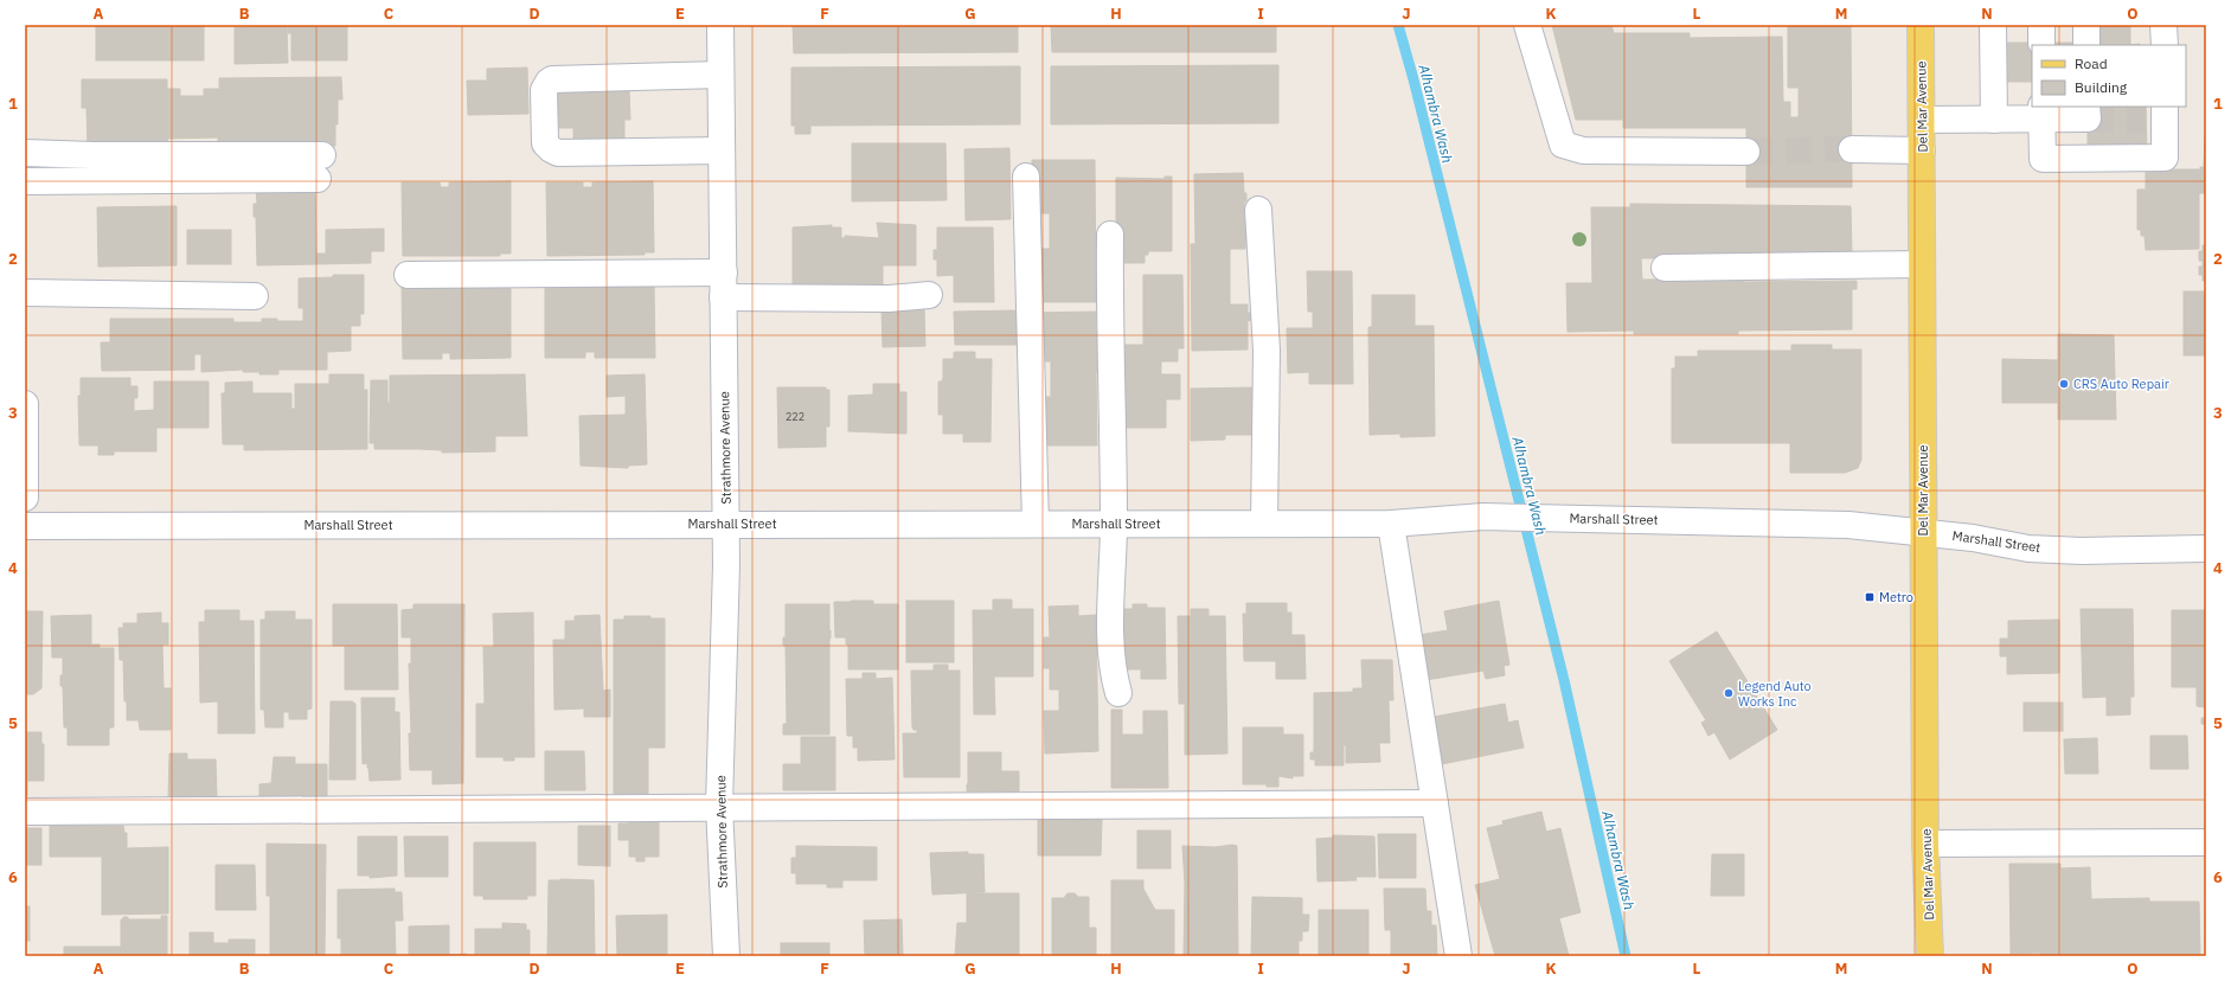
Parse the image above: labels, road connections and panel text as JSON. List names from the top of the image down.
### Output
{
  "streets": {
    "main road": ["Del Mar Avenue"],
    "street": ["Strathmore Avenue", "Marshall Street"]
  },
  "crossings": [
    ["Del Mar Avenue", "Marshall Street"],
    ["Strathmore Avenue", "Marshall Street"]
  ],
  "water": ["Alhambra Wash"],
  "places": {
    "other": ["CRS Auto Repair", "Legend Auto Works Inc"],
    "transit": ["Metro"]
  },
  "house_numbers": ["222"],
  "legend": ["Road", "Building"],
  "grid": {
    "columns": [
      "A",
      "B",
      "C",
      "D",
      "E",
      "F",
      "G",
      "H",
      "I",
      "J",
      "K",
      "L",
      "M",
      "N",
      "O"
    ],
    "rows": [
      "1",
      "2",
      "3",
      "4",
      "5",
      "6"
    ]
  }
}
